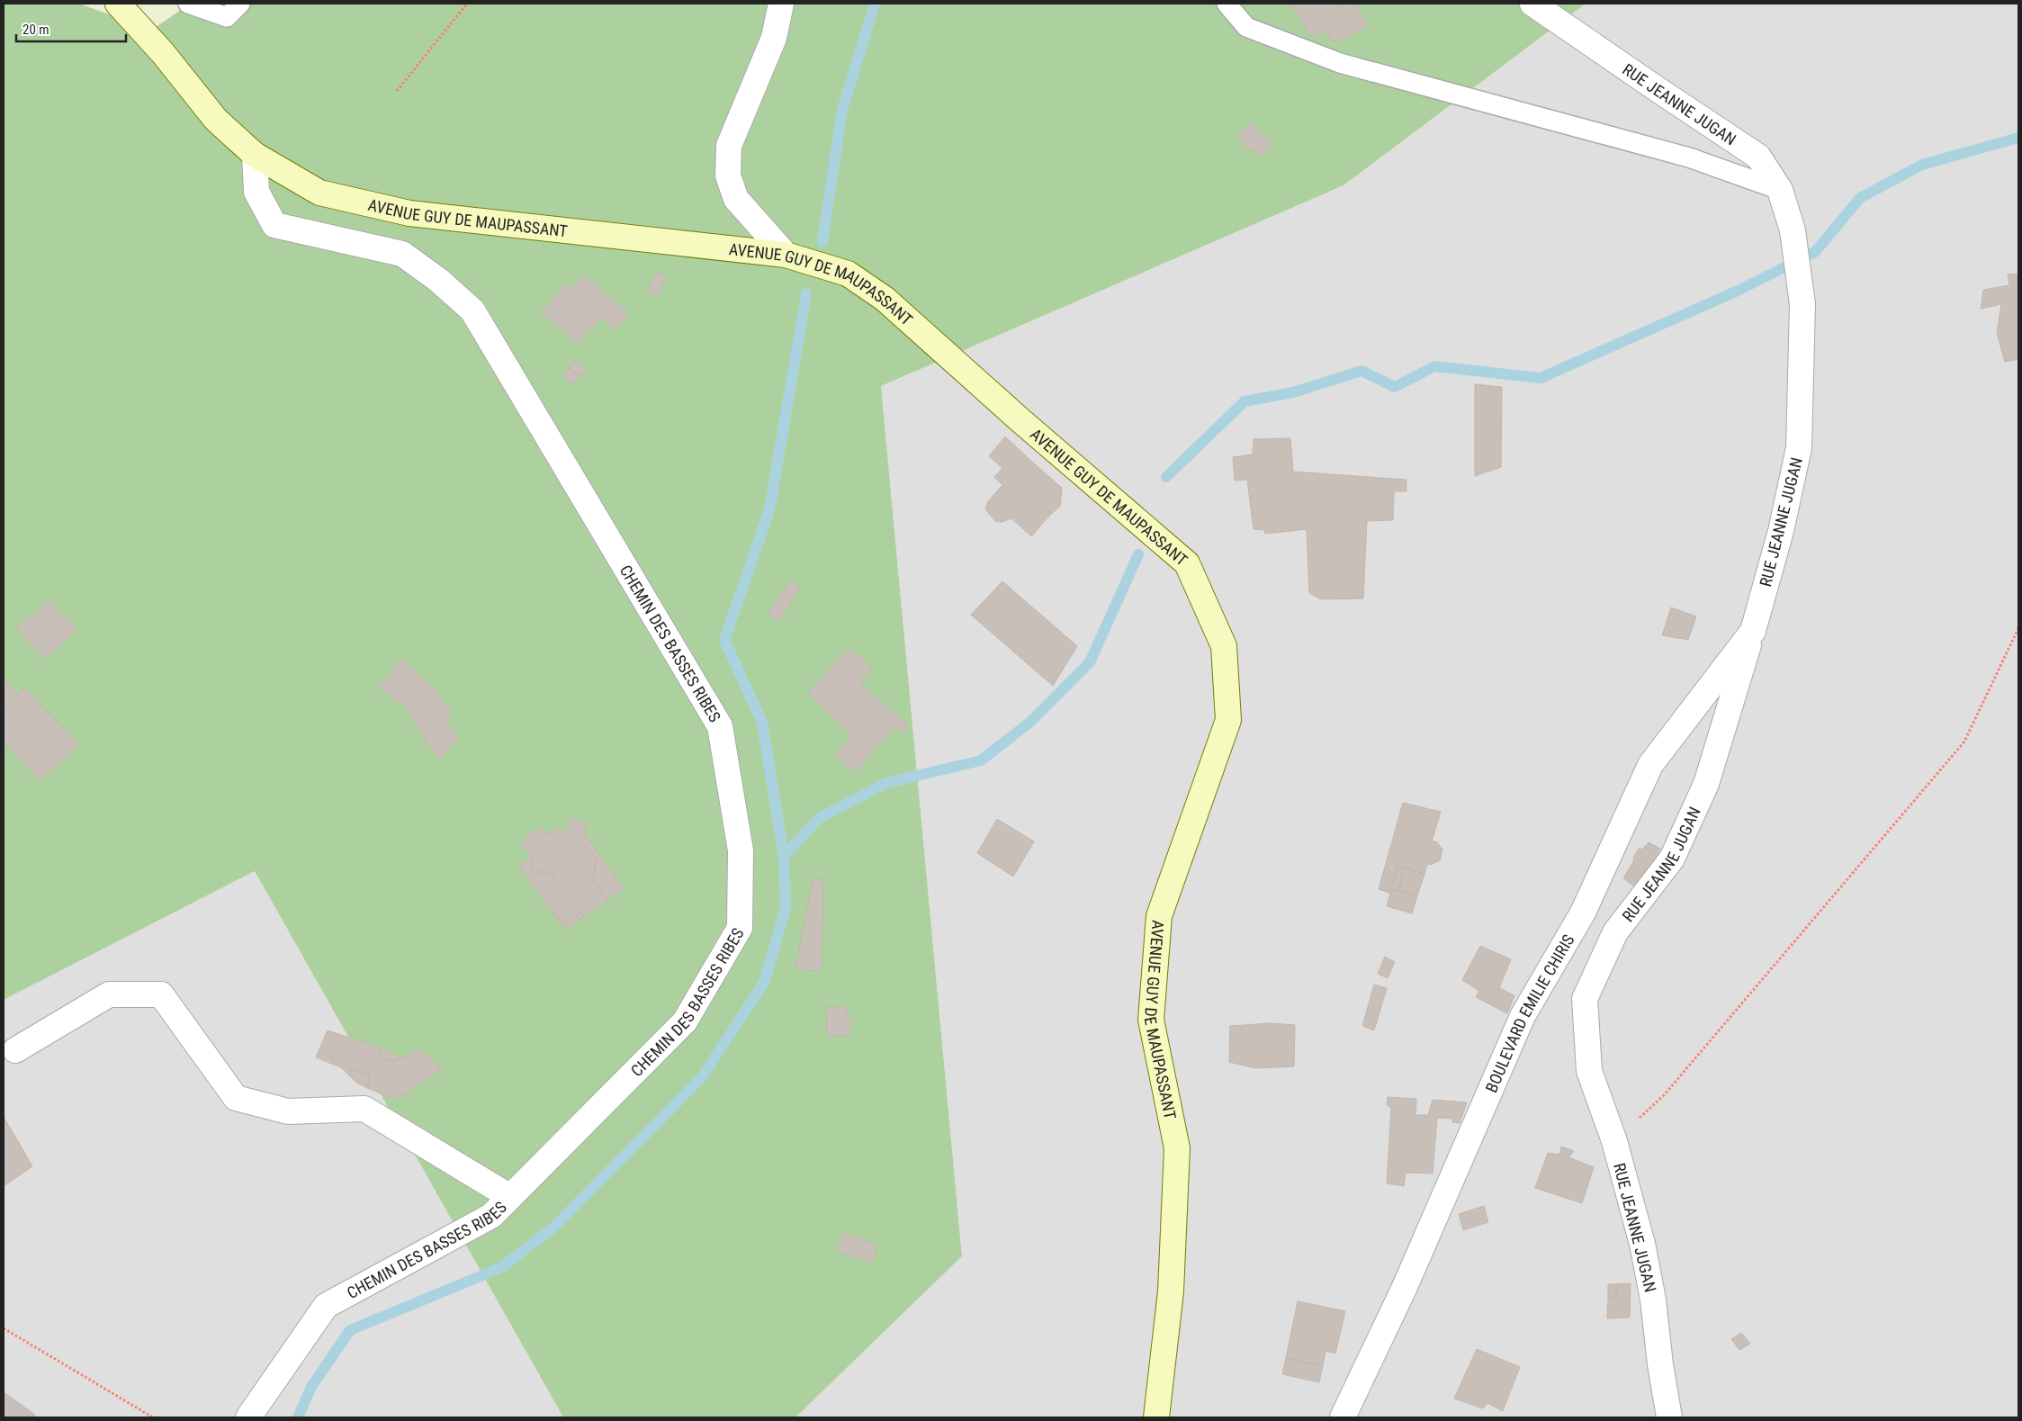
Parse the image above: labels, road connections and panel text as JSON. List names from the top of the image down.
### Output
{
  "streets": {
    "main road": ["AVENUE GUY DE MAUPASSANT"],
    "street": ["RUE JEANNE JUGAN", "CHEMIN DES BASSES RIBES", "BOULEVARD EMILIE CHIRIS"]
  },
  "crossings": [
    ["RUE JEANNE JUGAN", "BOULEVARD EMILIE CHIRIS"],
    ["AVENUE GUY DE MAUPASSANT", "CHEMIN DES BASSES RIBES"]
  ],
  "scale_bar": "20 m"
}
